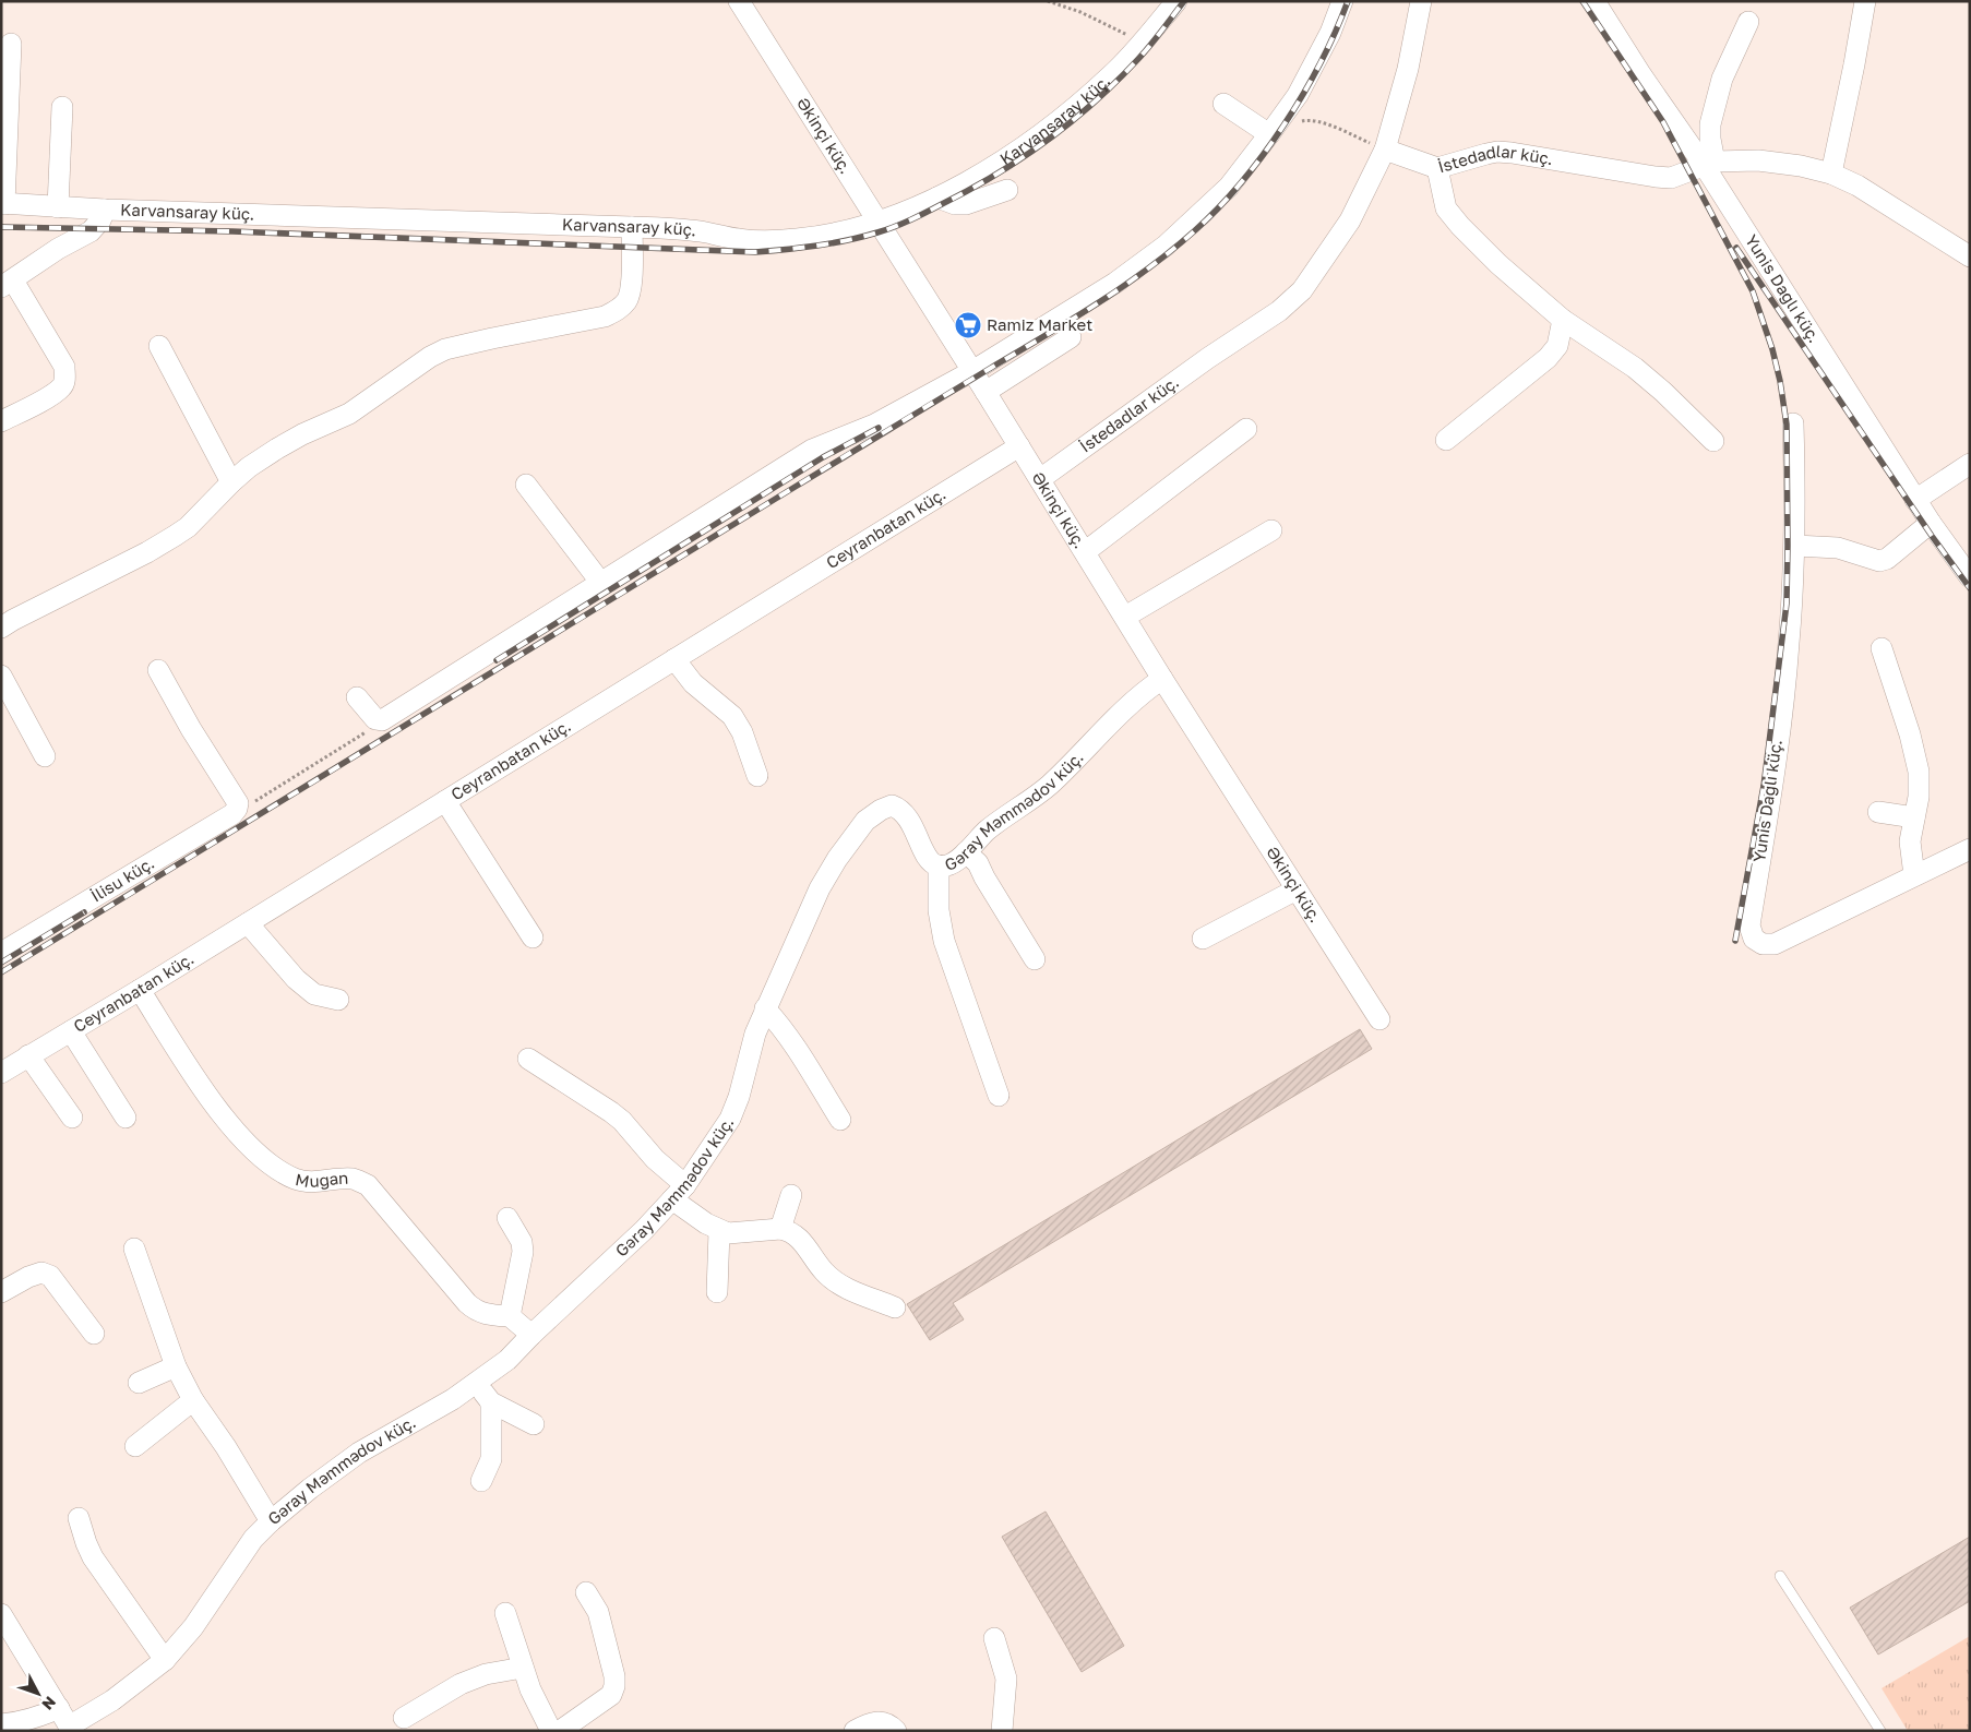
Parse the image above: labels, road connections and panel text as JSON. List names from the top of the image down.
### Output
{
  "streets": {
    "street": [
      "Karvansaray küç.",
      "Əkinçi küç.",
      "İstedadlar küç.",
      "Yunis Dağlı küç.",
      "Ceyranbatan küç.",
      "Gəray Məmmədov küç.",
      "İlisu küç.",
      "Muğan"
    ]
  },
  "crossings": [
    ["Karvansaray küç.", "Əkinçi küç."],
    ["Əkinçi küç.", "İstedadlar küç."],
    ["Əkinçi küç.", "Ceyranbatan küç."],
    ["Əkinçi küç.", "Gəray Məmmədov küç."],
    ["İstedadlar küç.", "Yunis Dağlı küç."],
    ["Ceyranbatan küç.", "Muğan"]
  ],
  "places": {
    "supermarket": ["Ramiz Market"]
  },
  "north": "bottom right"
}
